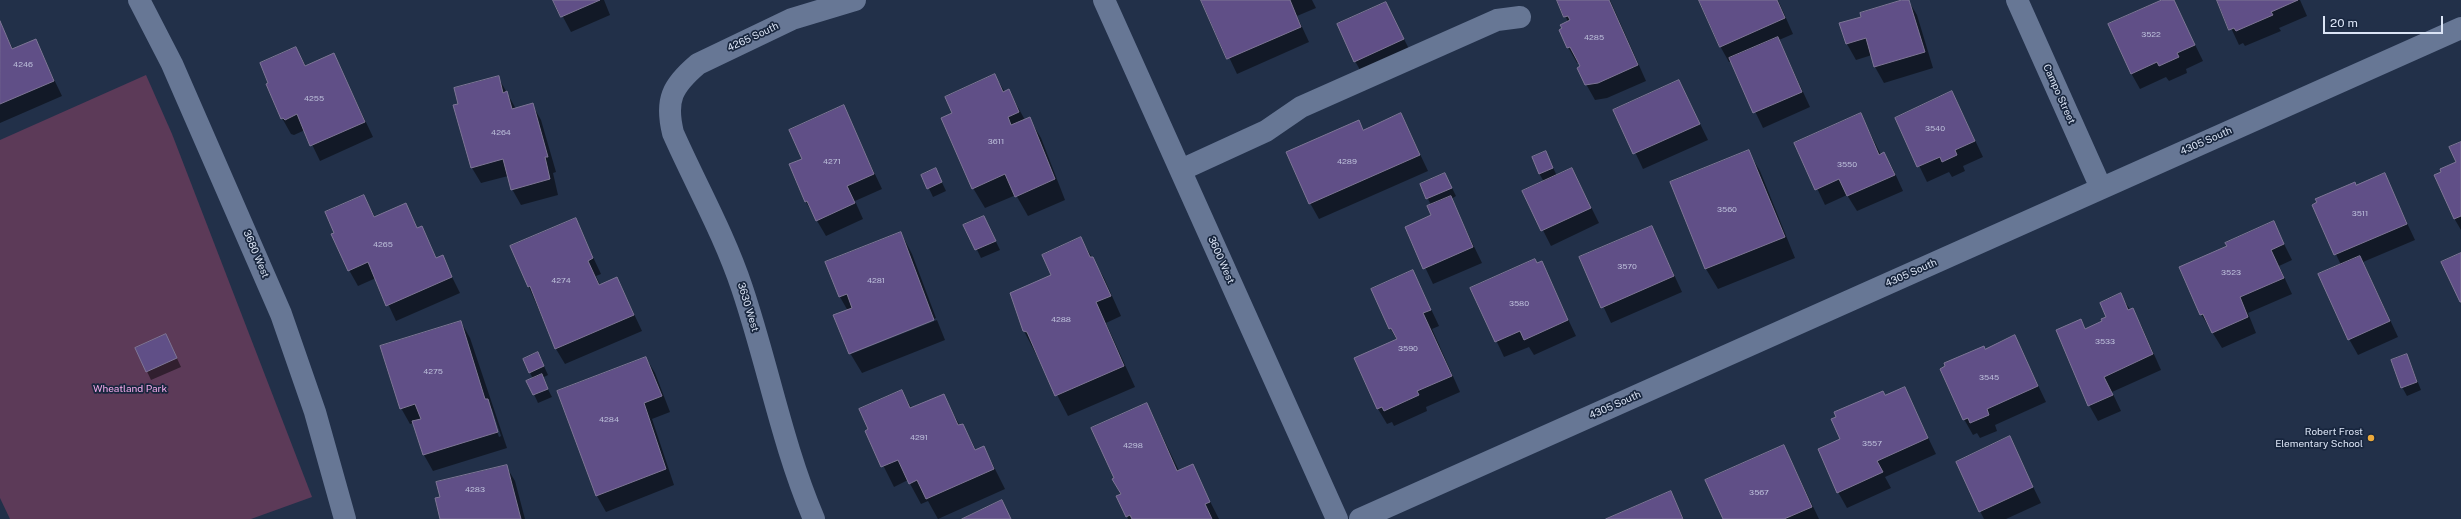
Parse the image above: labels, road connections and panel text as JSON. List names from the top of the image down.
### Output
{
  "streets": {
    "street": [
      "4265 South",
      "Campo Street",
      "4305 South",
      "3680 West",
      "3600 West",
      "3630 West"
    ]
  },
  "crossings": [
    ["4265 South", "3630 West"],
    ["Campo Street", "4305 South"]
  ],
  "parks": ["Wheatland Park"],
  "places": ["Robert Frost Elementary School"],
  "house_numbers": [
    "3522",
    "4285",
    "4246",
    "4255",
    "3540",
    "4264",
    "3611",
    "4271",
    "4289",
    "3550",
    "3560",
    "3511",
    "4265",
    "3570",
    "3523",
    "4274",
    "4281",
    "3580",
    "4288",
    "3533",
    "3590",
    "4275",
    "3545",
    "4284",
    "4291",
    "3557",
    "4298",
    "4283",
    "3567"
  ],
  "scale_bar": "20 m"
}
